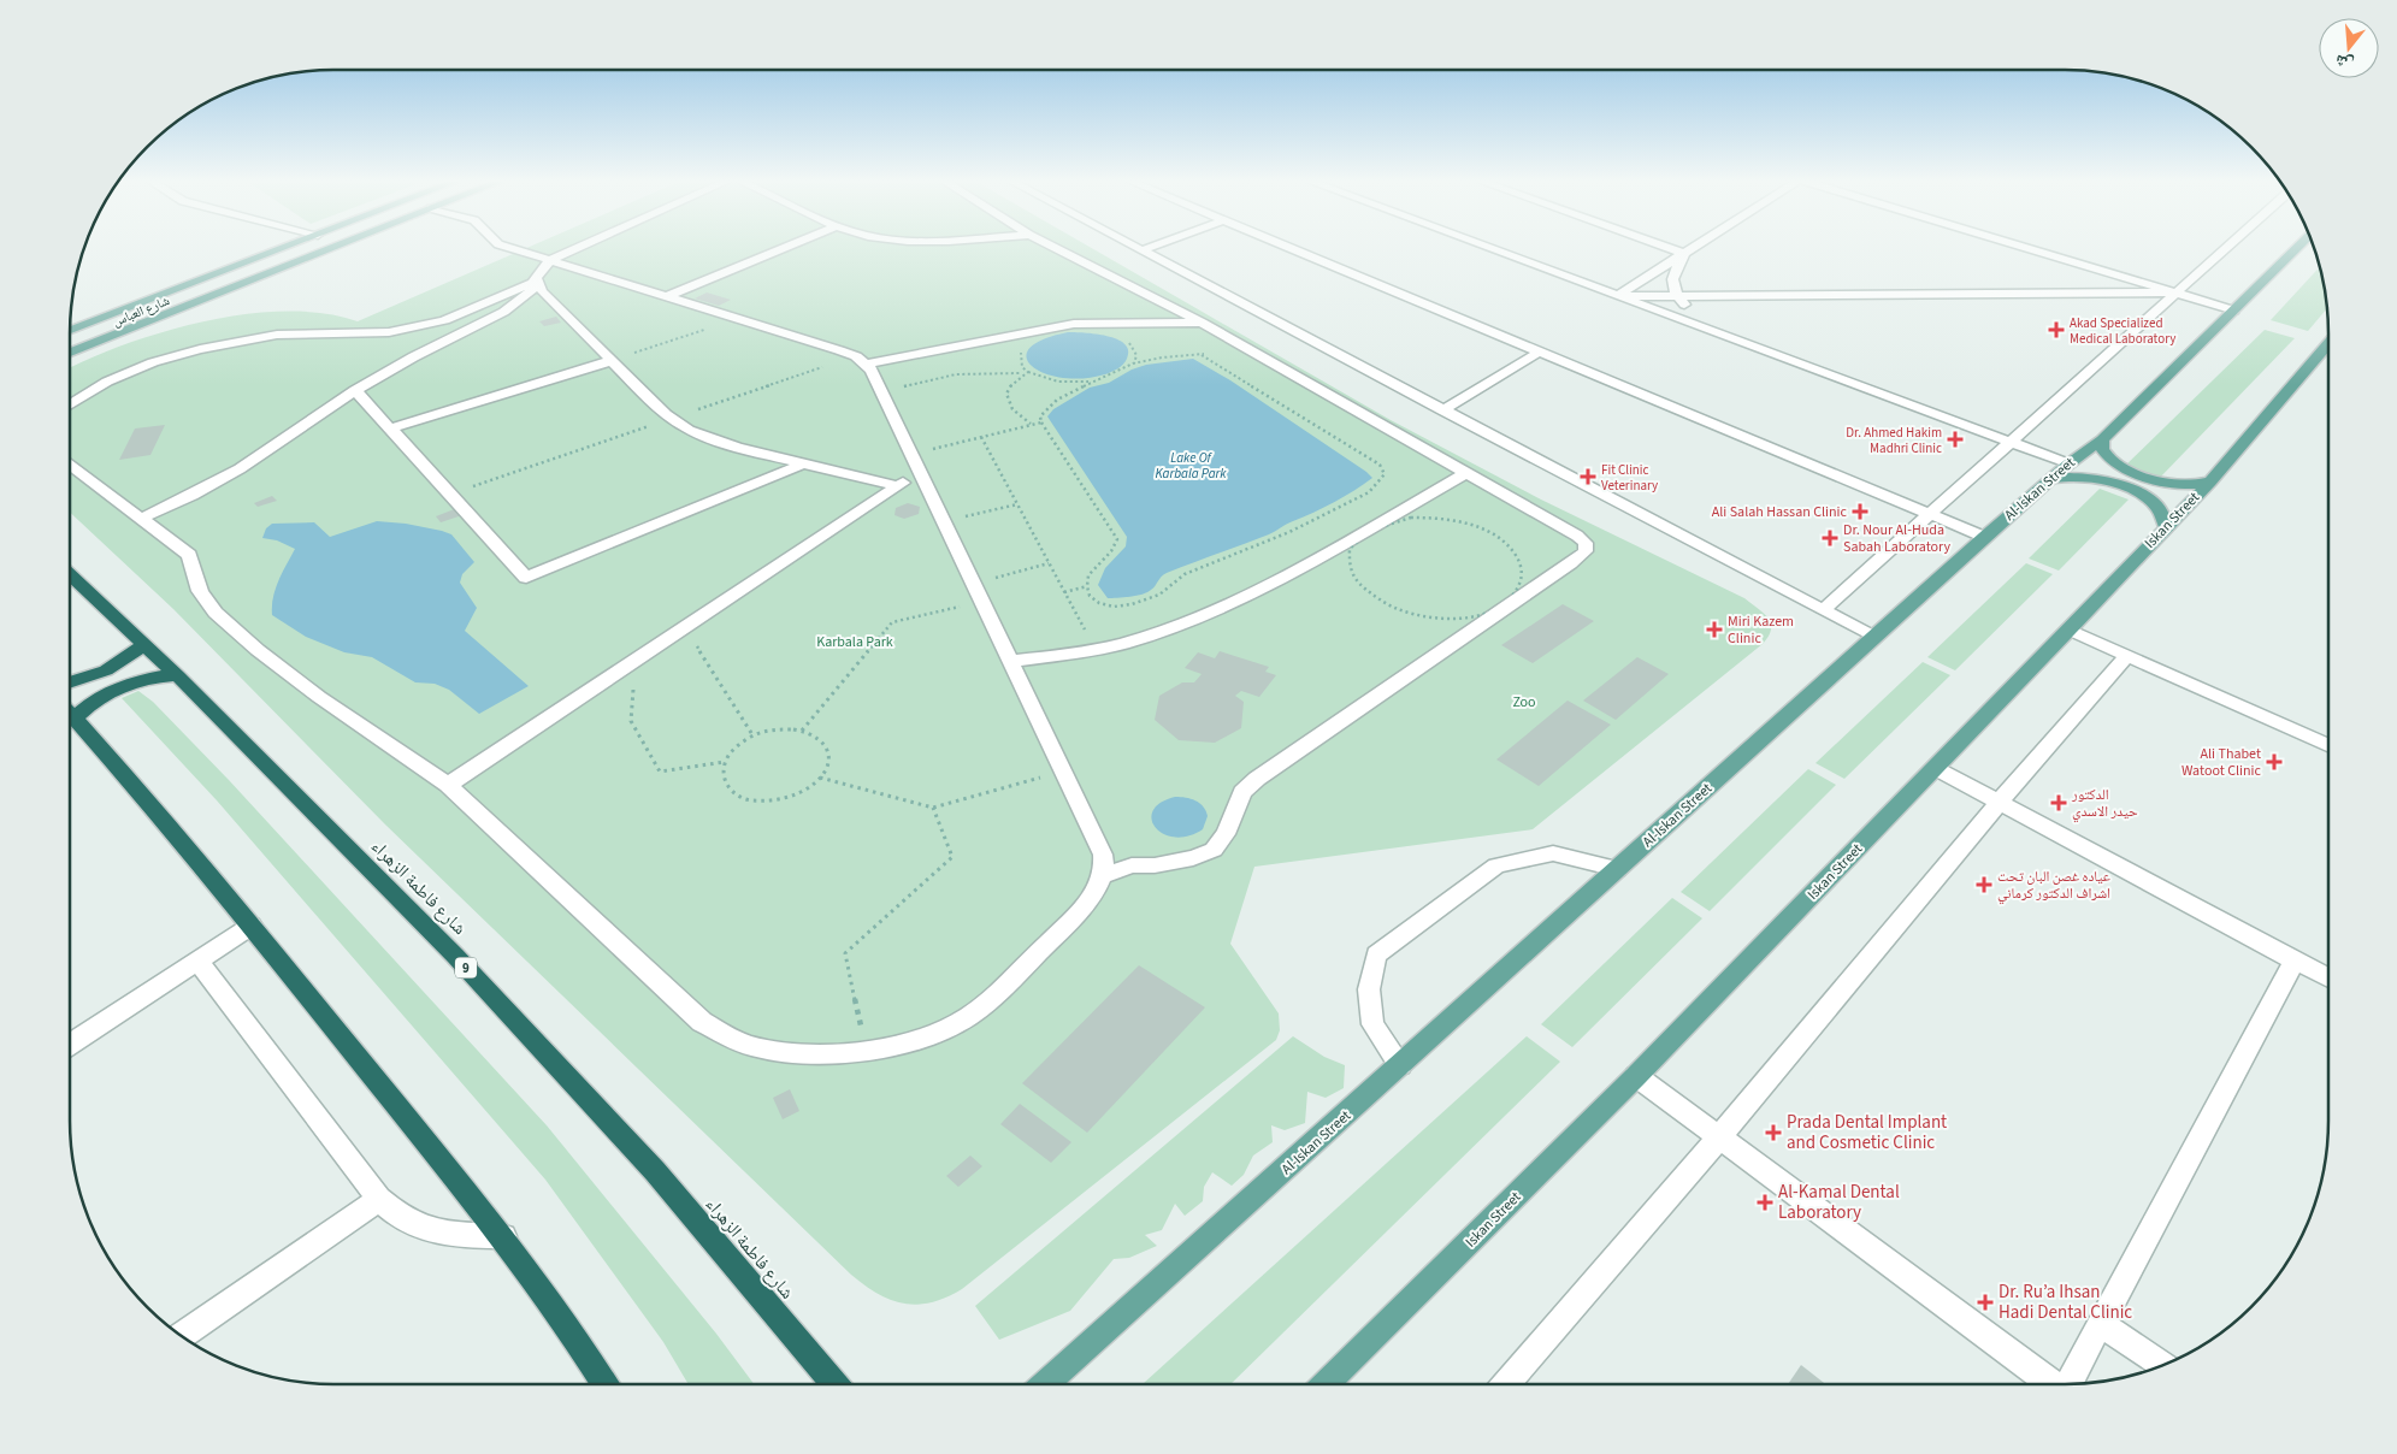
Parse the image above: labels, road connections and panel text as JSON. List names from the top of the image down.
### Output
{
  "streets": {
    "highway": ["شارع فاطمة الزهراء", "9"],
    "main road": ["شارع العباس", "Al-Iskan Street", "Iskan Street"]
  },
  "water": ["Lake Of Karbala Park"],
  "parks": ["Karbala Park", "Zoo"],
  "places": {
    "health": [
      "Akad Specialized Medical Laboratory",
      "Dr. Ahmed Hakim Madhri Clinic",
      "Fit Clinic Veterinary",
      "Ali Salah Hassan Clinic",
      "Dr. Nour Al-Huda Sabah Laboratory",
      "Miri Kazem Clinic",
      "Ali Thabet Watoot Clinic",
      "الدكتور حيدر الاسدي",
      "عياده غصن البان تحت اشراف الدكتور كرماني",
      "Prada Dental Implant and Cosmetic Clinic",
      "Al-Kamal Dental Laboratory",
      "Dr. Ru’a Ihsan Hadi Dental Clinic"
    ]
  },
  "north": "bottom"
}
